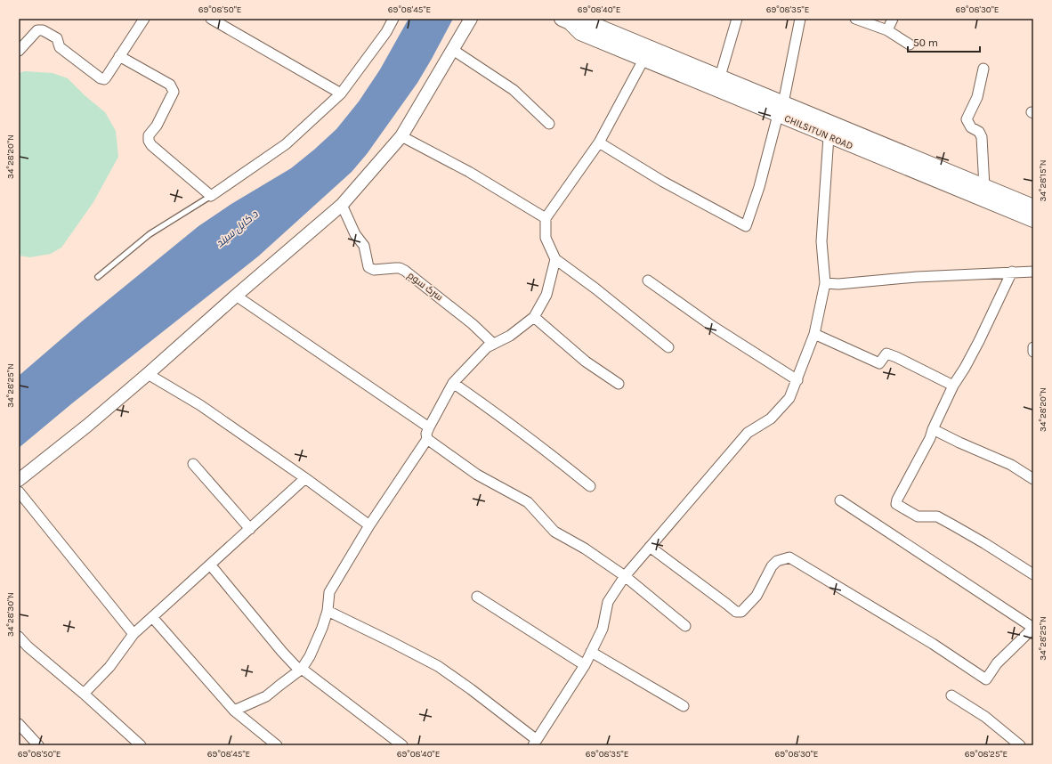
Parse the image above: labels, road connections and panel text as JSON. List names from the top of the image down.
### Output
{
  "streets": {
    "main road": ["CHILSITUN ROAD"],
    "street": ["سرک سوم"]
  },
  "water": ["د کابل سيند"],
  "scale_bar": "50 m",
  "coordinates": [
    "69°08'50\"E",
    "69°08'45\"E",
    "69°08'40\"E",
    "69°08'35\"E",
    "69°08'30\"E",
    "34°28'20\"N",
    "34°28'15\"N",
    "34°28'25\"N",
    "34°28'30\"N",
    "69°08'25\"E"
  ]
}
